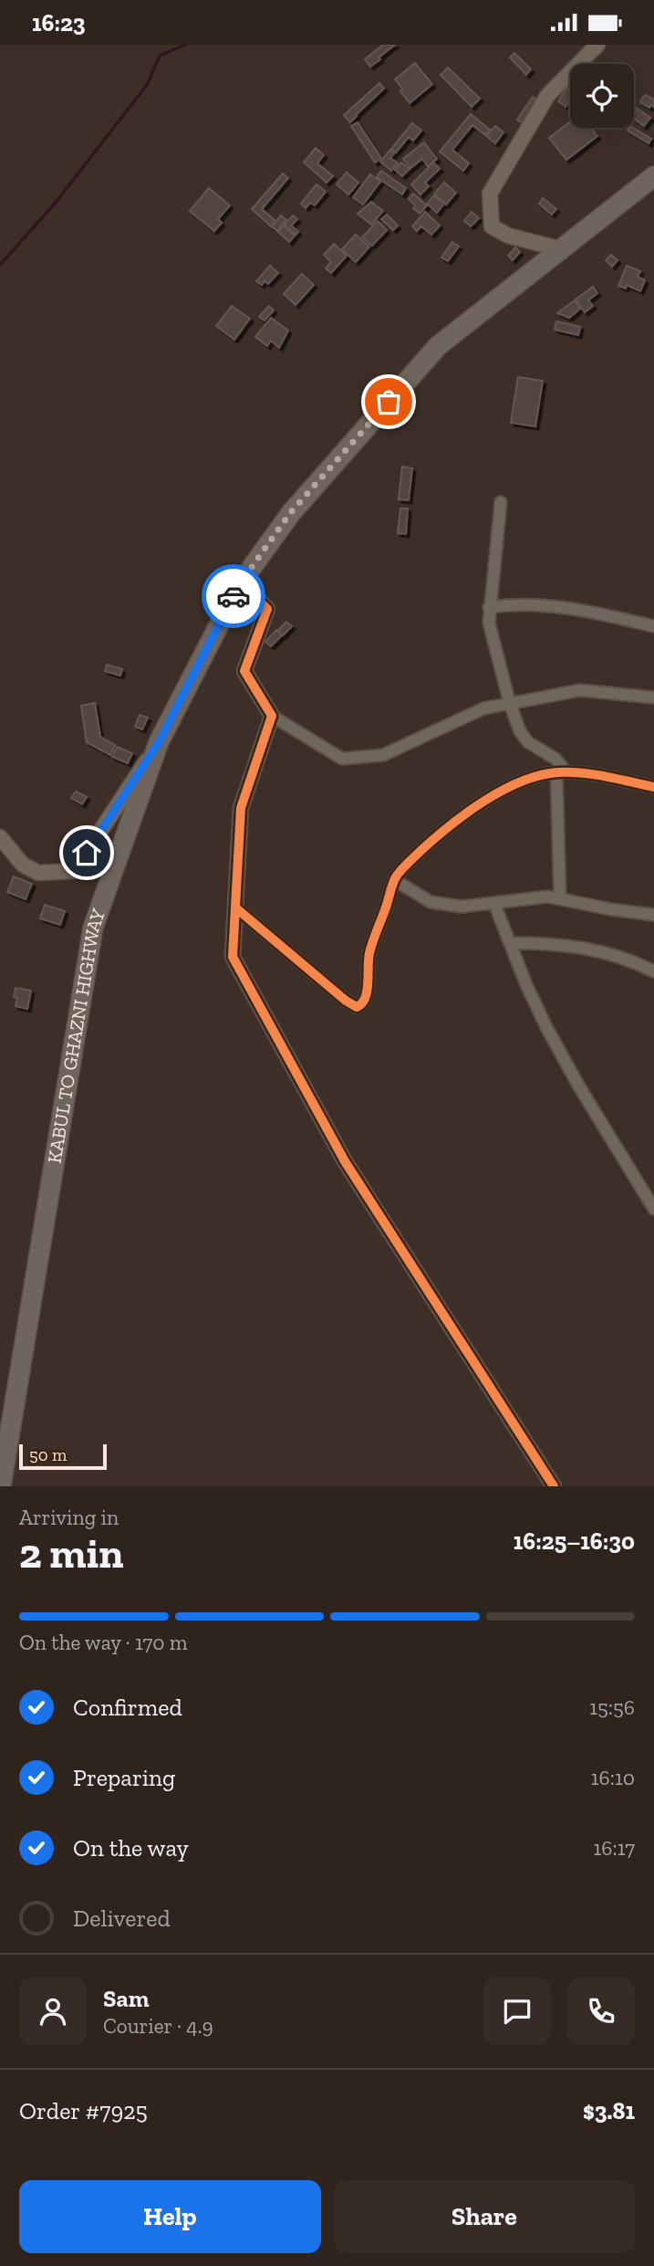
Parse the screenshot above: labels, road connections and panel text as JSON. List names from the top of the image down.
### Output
{
  "streets": {
    "highway": ["KABUL TO GHAZNI HIGHWAY"]
  },
  "scale_bar": "50 m",
  "page": {
    "status": "16:23",
    "scale": "50 m",
    "heading": ["2 min", "Arriving in", "16:25–16:30"],
    "panel": [
      "Sam",
      "Courier · 4.9",
      "Order #7925",
      "$3.81"
    ],
    "bar": "On the way · 170 m",
    "list": [
      ["Confirmed", "15:56"],
      ["Preparing", "16:10"],
      ["On the way", "16:17"],
      "Delivered"
    ],
    "buttons": ["Help", "Share"]
  }
}
